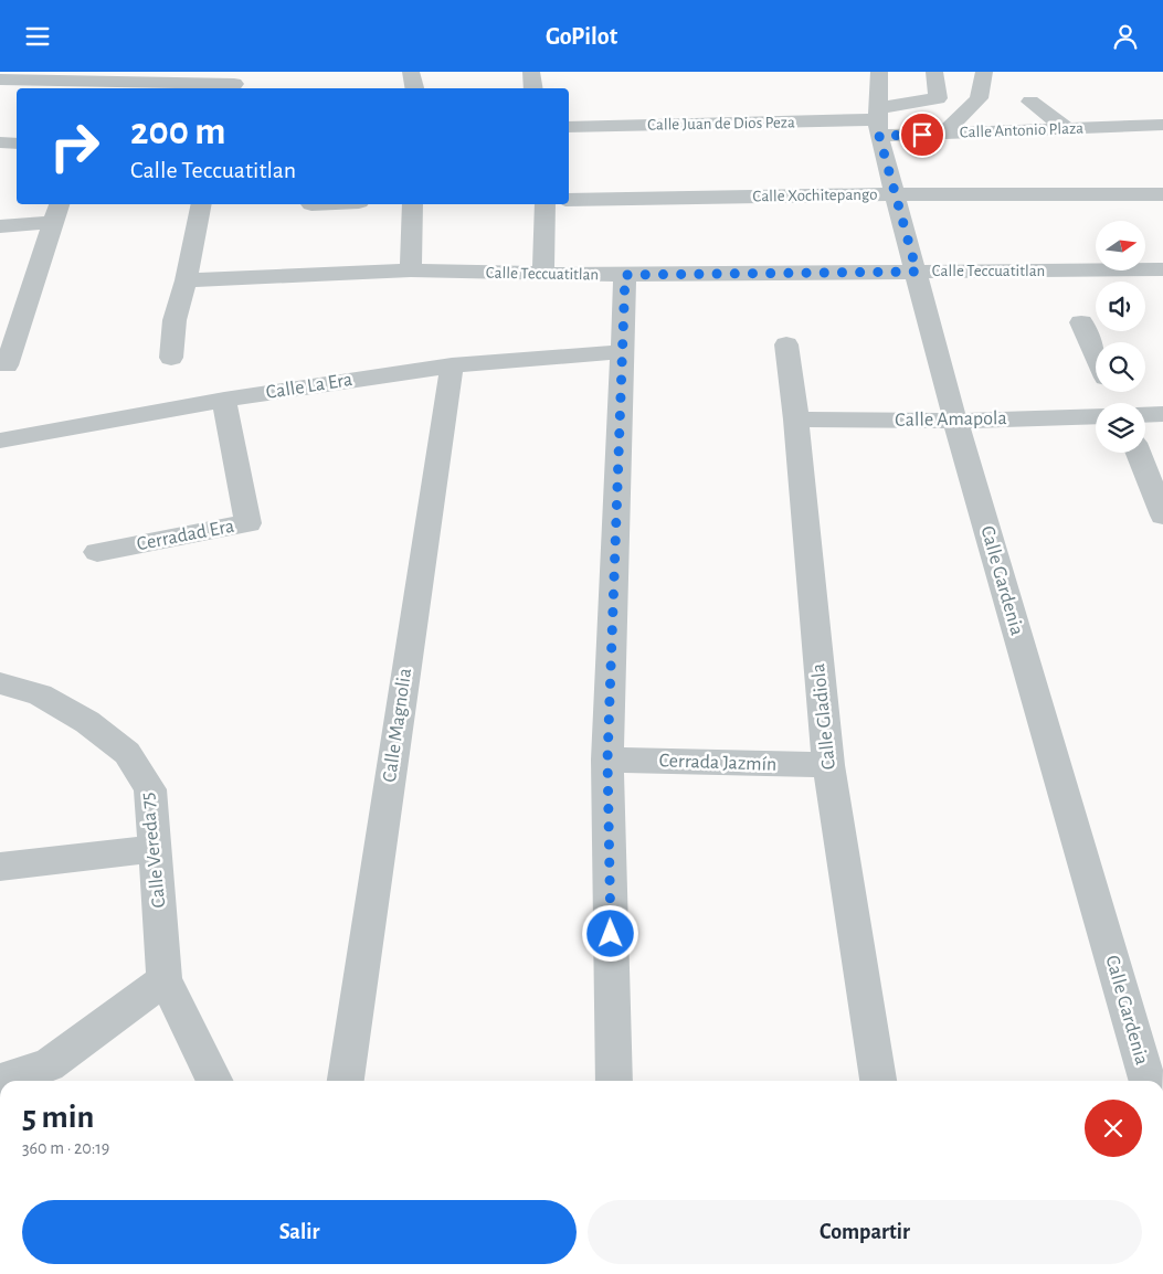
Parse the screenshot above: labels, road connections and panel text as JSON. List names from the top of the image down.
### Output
{
  "streets": {
    "street": [
      "Calle Juan de Dios Peza",
      "Calle Antonio Plaza",
      "Calle Xochitepango",
      "Calle Teccuatitlan",
      "Calle La Era",
      "Calle Amapola",
      "Cerradad Era",
      "Calle Gardenia",
      "Calle Gladiola",
      "Calle Magnolia",
      "Cerrada Jazmín",
      "Calle Vereda 75"
    ]
  },
  "crossings": [
    ["Calle Juan de Dios Peza", "Calle Antonio Plaza"],
    ["Calle Juan de Dios Peza", "Calle Gardenia"],
    ["Calle Antonio Plaza", "Calle Gardenia"],
    ["Calle Xochitepango", "Calle Gardenia"],
    ["Calle Teccuatitlan", "Calle Gardenia"],
    ["Calle La Era", "Cerradad Era"],
    ["Calle La Era", "Calle Magnolia"],
    ["Calle Amapola", "Calle Gardenia"],
    ["Calle Amapola", "Calle Gladiola"],
    ["Calle Gladiola", "Cerrada Jazmín"]
  ],
  "north": "right",
  "page": {
    "header": "GoPilot",
    "turn": ["200 m", "Calle Teccuatitlan"],
    "heading": ["5 min", "360 m · 20:19"],
    "buttons": ["Salir", "Compartir"]
  }
}
